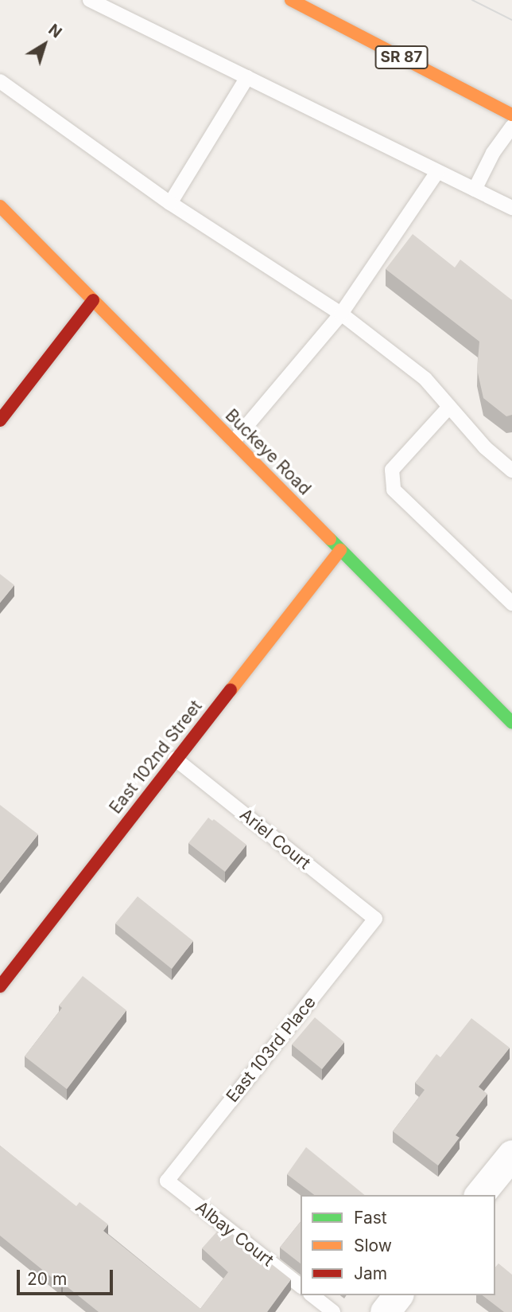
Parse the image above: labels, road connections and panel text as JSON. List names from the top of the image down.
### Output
{
  "streets": {
    "street": ["SR 87", "Buckeye Road", "East 102nd Street"],
    "lane": ["Ariel Court", "East 103rd Place", "Albay Court"]
  },
  "crossings": [
    ["Buckeye Road", "East 102nd Street"],
    ["East 102nd Street", "Ariel Court"],
    ["Ariel Court", "East 103rd Place"],
    ["East 103rd Place", "Albay Court"]
  ],
  "legend": ["Fast", "Slow", "Jam"],
  "scale_bar": "20 m",
  "north": "top right"
}
